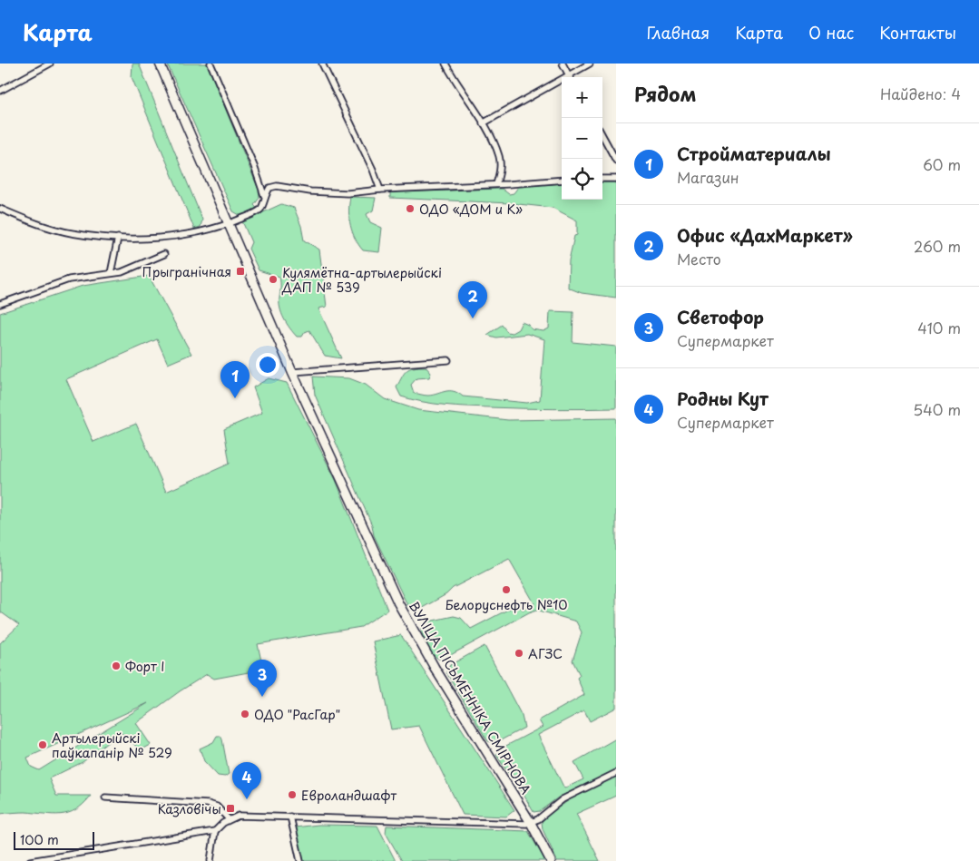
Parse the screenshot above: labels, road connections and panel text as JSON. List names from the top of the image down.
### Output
{
  "streets": {
    "main road": ["ВУЛІЦА ПІСЬМЕННІКА СМІРНОВА"]
  },
  "places": {
    "other": [
      "ОДО «ДОМ и К»",
      "Кулямётна-артылерыйскі ДАП № 539",
      "Белоруснефть №10",
      "АГЗС",
      "Форт I",
      "ОДО \"РасГар\"",
      "Артылерыйскі паўкапанір № 529",
      "Евроландшафт"
    ],
    "transit": ["Прыгранічная", "Казловічы"]
  },
  "scale_bar": "100 m",
  "page": {
    "header": "Карта",
    "nav": [
      "Главная",
      "Карта",
      "О нас",
      "Контакты"
    ],
    "heading": ["Рядом", "Найдено: 4"],
    "map_buttons": ["+", "−"],
    "list": [
      {
        "mark": "1",
        "name": "Стройматериалы",
        "note": "Магазин",
        "value": "60 m"
      },
      {
        "mark": "2",
        "name": "Офис «ДахМаркет»",
        "note": "Место",
        "value": "260 m"
      },
      {
        "mark": "3",
        "name": "Светофор",
        "note": "Супермаркет",
        "value": "410 m"
      },
      {
        "mark": "4",
        "name": "Родны Кут",
        "note": "Супермаркет",
        "value": "540 m"
      }
    ],
    "pins": [
      "2",
      "1",
      "3",
      "4"
    ],
    "scale": "100 m"
  }
}
